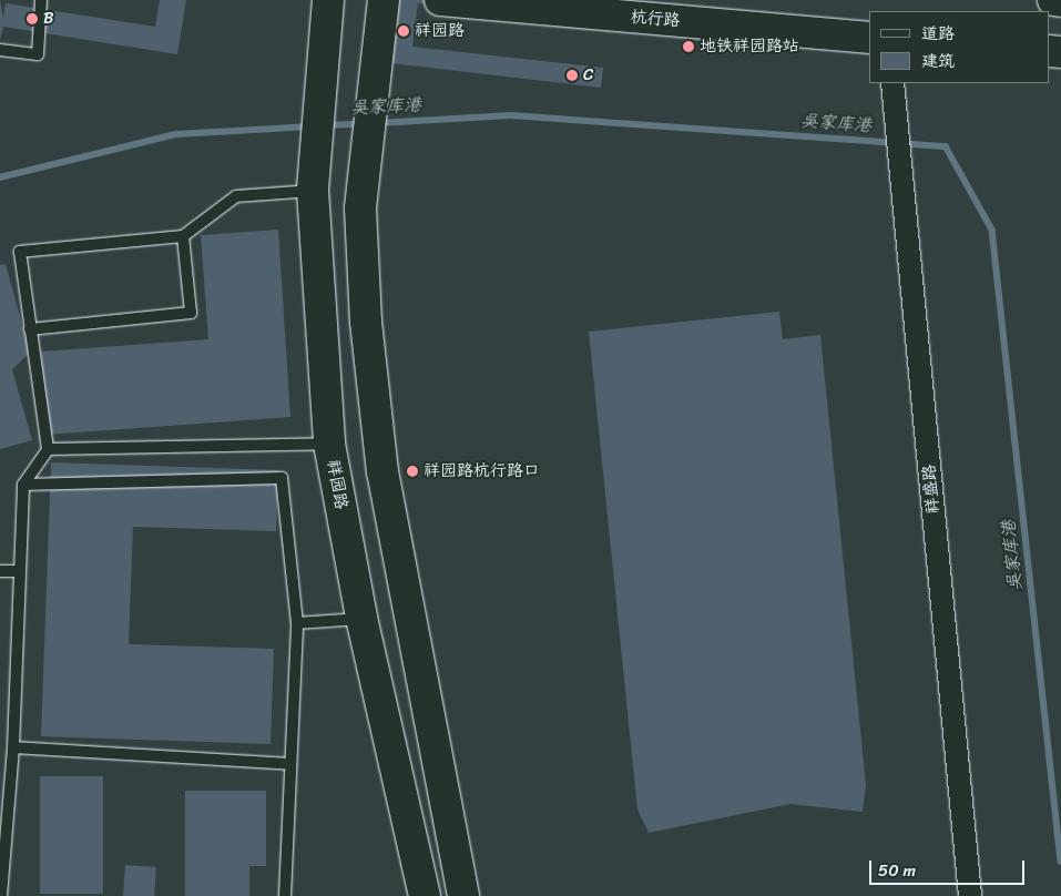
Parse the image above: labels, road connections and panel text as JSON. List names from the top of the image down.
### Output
{
  "streets": {
    "main road": ["杭行路", "祥园路"],
    "street": ["祥盛路"]
  },
  "water": ["吴家库港"],
  "places": [
    "B",
    "祥园路",
    "地铁祥园路站",
    "C",
    "祥园路杭行路口"
  ],
  "legend": ["道路", "建筑"],
  "scale_bar": "50 m"
}
